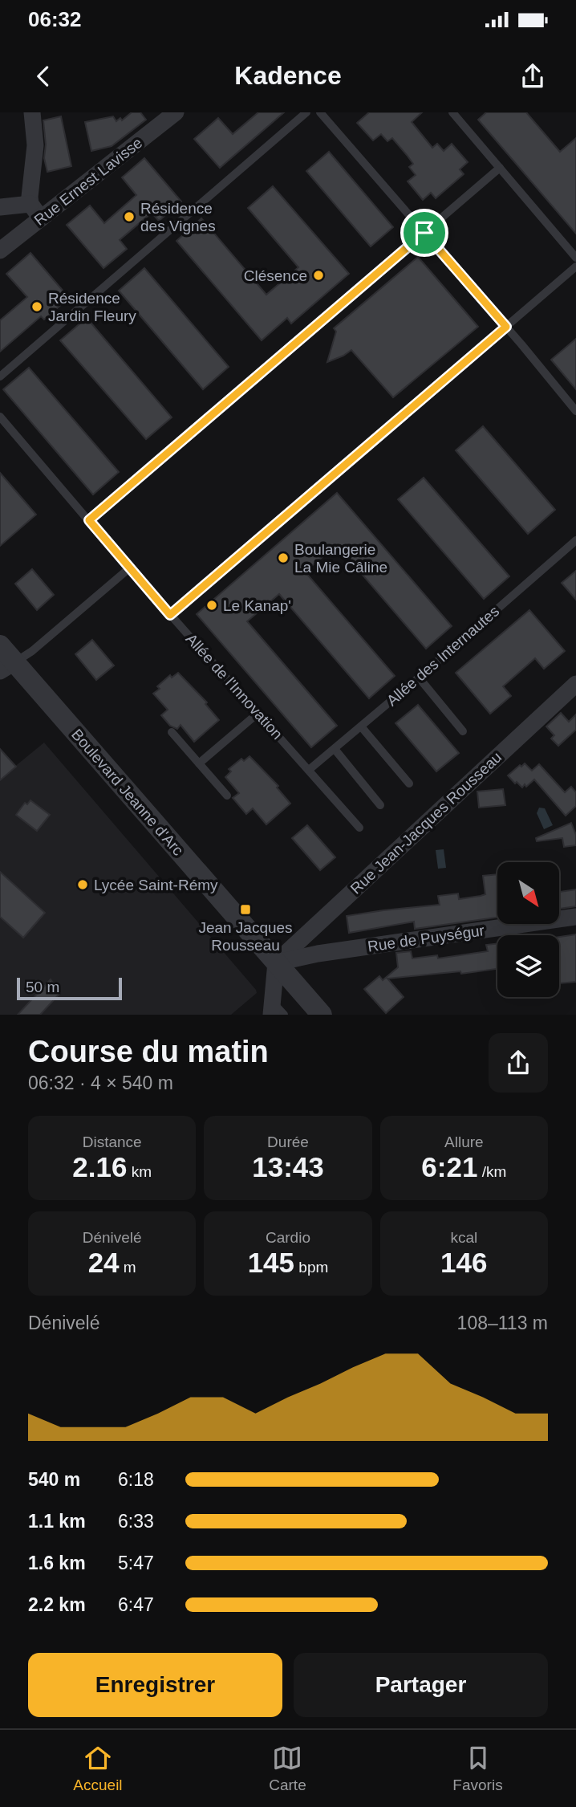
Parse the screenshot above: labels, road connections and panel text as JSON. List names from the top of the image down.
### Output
{
  "streets": {
    "street": [
      "Rue Ernest Lavisse",
      "Boulevard Jeanne d'Arc",
      "Rue Jean-Jacques Rousseau",
      "Rue de Puységur"
    ],
    "lane": ["Allée des Internautes", "Allée de l'Innovation"]
  },
  "crossings": [
    ["Allée des Internautes", "Allée de l'Innovation"],
    ["Boulevard Jeanne d'Arc", "Rue Jean-Jacques Rousseau"],
    ["Boulevard Jeanne d'Arc", "Rue de Puységur"],
    ["Rue Jean-Jacques Rousseau", "Rue de Puységur"]
  ],
  "places": {
    "other": [
      "Résidence des Vignes",
      "Clésence",
      "Résidence Jardin Fleury",
      "Boulangerie La Mie Câline",
      "Le Kanap'",
      "Lycée Saint-Rémy"
    ],
    "transit": ["Jean Jacques Rousseau"]
  },
  "scale_bar": "50 m",
  "north": "bottom right",
  "page": {
    "status": "06:32",
    "header": "Kadence",
    "scale": "50 m",
    "heading": ["Course du matin", "06:32 · 4 × 540 m"],
    "stats": [
      ["Distance", "2.16 km"],
      ["Durée", "13:43"],
      ["Allure", "6:21 /km"],
      ["Dénivelé", "24 m"],
      ["Cardio", "145 bpm"],
      ["kcal", "146"]
    ],
    "chart": ["Dénivelé", "108–113 m"],
    "list": [
      {
        "name": "540 m",
        "note": "6:18"
      },
      {
        "name": "1.1 km",
        "note": "6:33"
      },
      {
        "name": "1.6 km",
        "note": "5:47"
      },
      {
        "name": "2.2 km",
        "note": "6:47"
      }
    ],
    "buttons": ["Enregistrer", "Partager"],
    "tabs": ["Accueil", "Carte", "Favoris"]
  }
}
